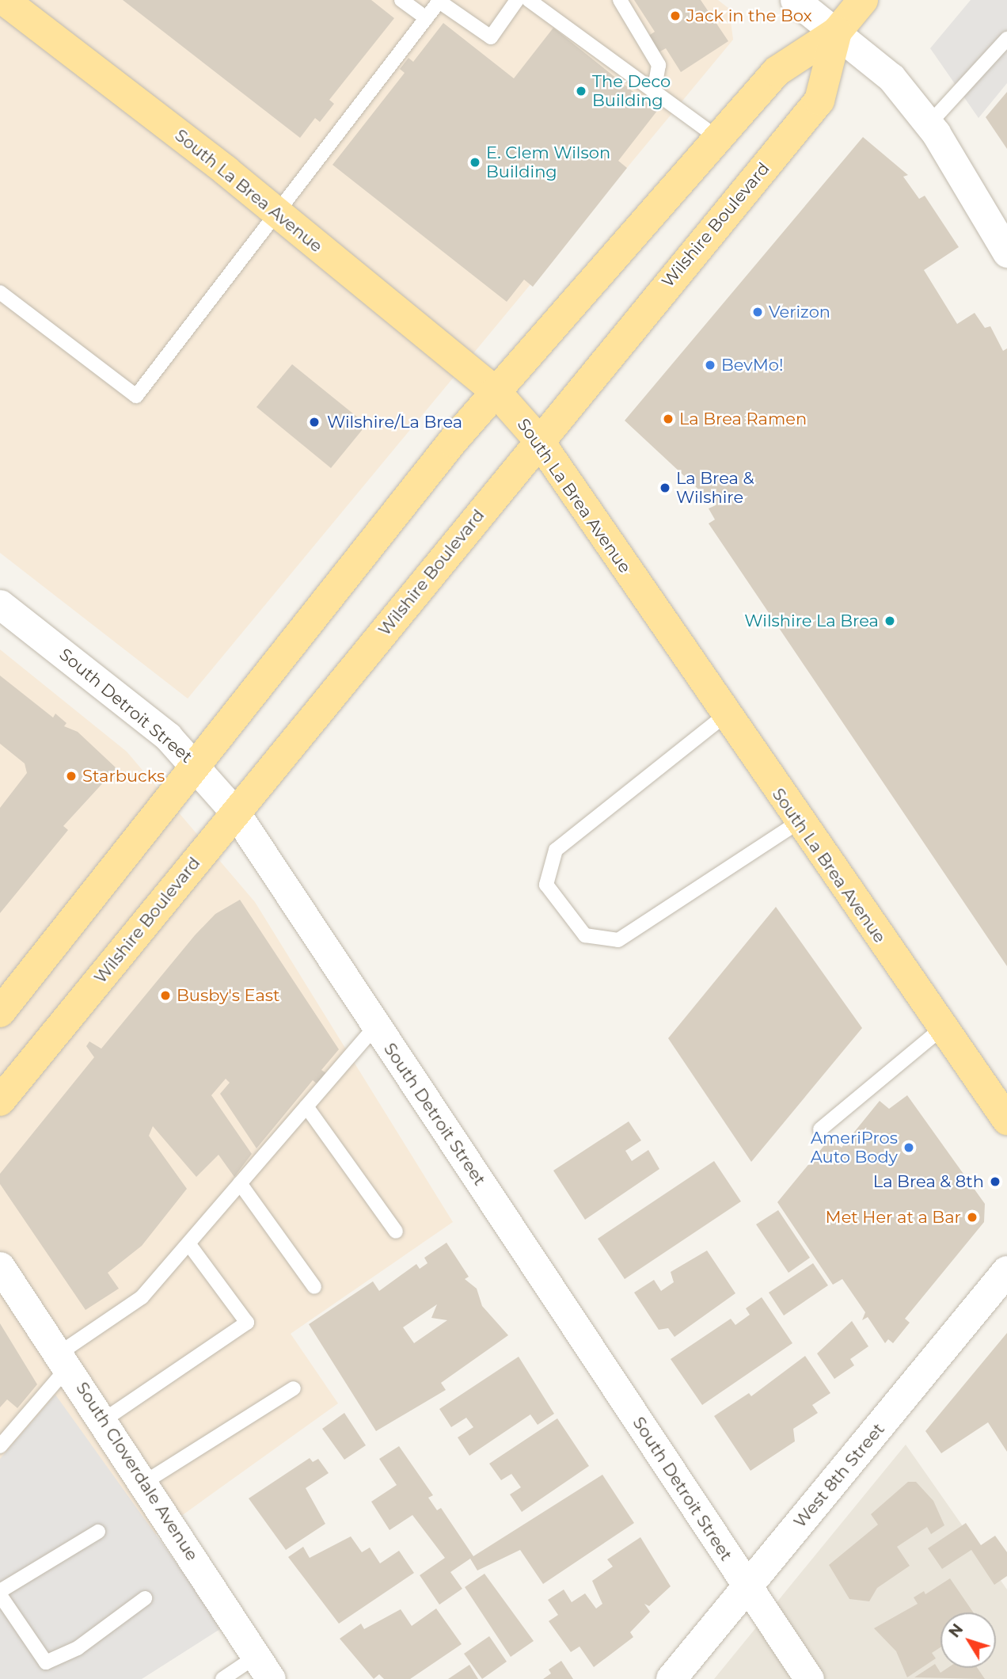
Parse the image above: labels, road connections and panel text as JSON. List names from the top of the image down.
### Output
{
  "streets": {
    "main road": ["South La Brea Avenue", "Wilshire Boulevard"],
    "street": ["South Detroit Street", "South Cloverdale Avenue", "West 8th Street"]
  },
  "crossings": [
    ["South La Brea Avenue", "Wilshire Boulevard"],
    ["Wilshire Boulevard", "South Detroit Street"],
    ["South Detroit Street", "West 8th Street"]
  ],
  "places": [
    "Jack in the Box",
    "The Deco Building",
    "E. Clem Wilson Building",
    "Verizon",
    "BevMo!",
    "La Brea Ramen",
    "Wilshire/La Brea",
    "La Brea & Wilshire",
    "Wilshire La Brea",
    "Starbucks",
    "Busby's East",
    "AmeriPros Auto Body",
    "La Brea & 8th",
    "Met Her at a Bar"
  ],
  "north": "top left"
}
